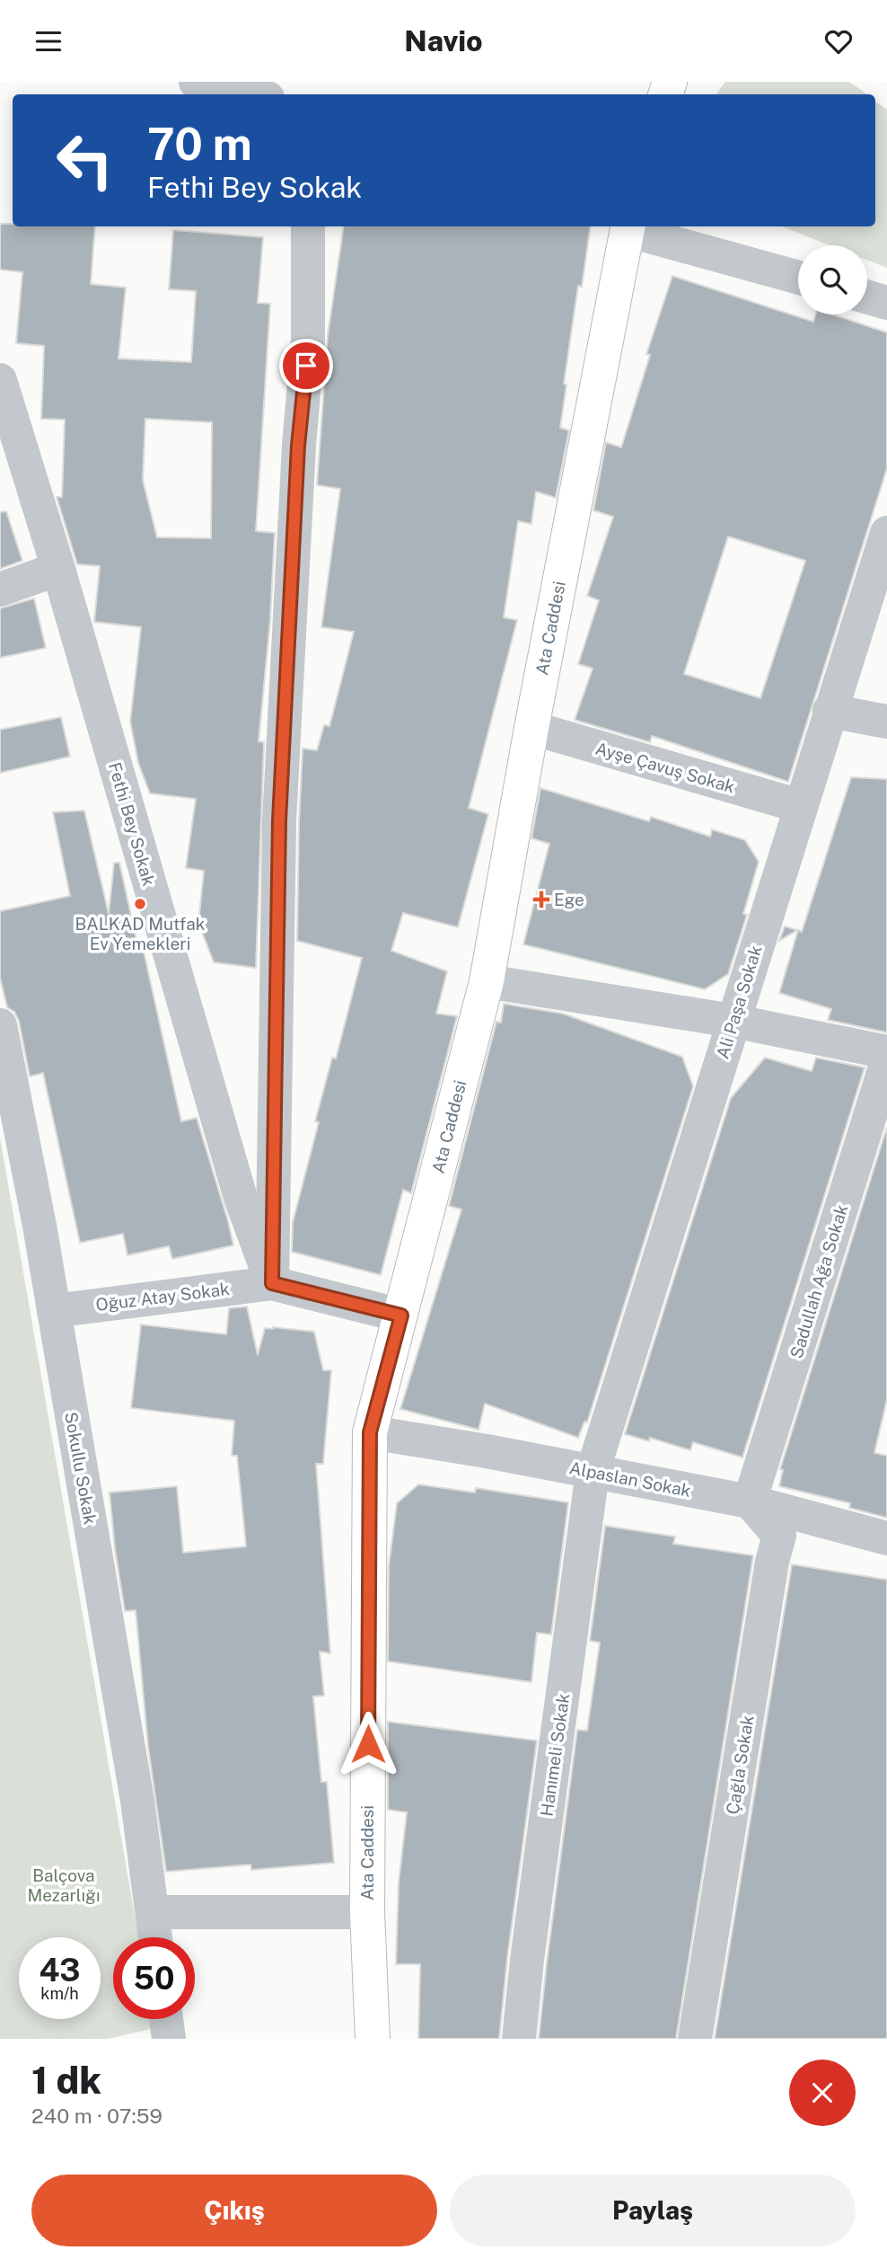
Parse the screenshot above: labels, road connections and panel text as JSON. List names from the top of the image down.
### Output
{
  "streets": {
    "main road": ["Ata Caddesi"],
    "street": [
      "Ayşe Çavuş Sokak",
      "Fethi Bey Sokak",
      "Ali Paşa Sokak",
      "Sadullah Ağa Sokak",
      "Oğuz Atay Sokak",
      "Sokullu Sokak",
      "Alpaslan Sokak",
      "Hanımeli Sokak",
      "Çağla Sokak"
    ]
  },
  "crossings": [
    ["Ata Caddesi", "Ayşe Çavuş Sokak"],
    ["Ata Caddesi", "Alpaslan Sokak"],
    ["Ayşe Çavuş Sokak", "Ali Paşa Sokak"],
    ["Fethi Bey Sokak", "Oğuz Atay Sokak"],
    ["Ali Paşa Sokak", "Alpaslan Sokak"],
    ["Ali Paşa Sokak", "Hanımeli Sokak"],
    ["Sadullah Ağa Sokak", "Alpaslan Sokak"],
    ["Sadullah Ağa Sokak", "Çağla Sokak"],
    ["Oğuz Atay Sokak", "Sokullu Sokak"],
    ["Alpaslan Sokak", "Hanımeli Sokak"],
    ["Alpaslan Sokak", "Çağla Sokak"]
  ],
  "parks": ["Balçova Mezarlığı"],
  "places": {
    "health": ["Ege"],
    "other": ["BALKAD Mutfak Ev Yemekleri"]
  },
  "page": {
    "header": "Navio",
    "turn": ["70 m", "Fethi Bey Sokak"],
    "speed": "43 km/h",
    "limit": "50",
    "heading": ["1 dk", "240 m · 07:59"],
    "buttons": ["Çıkış", "Paylaş"]
  }
}
